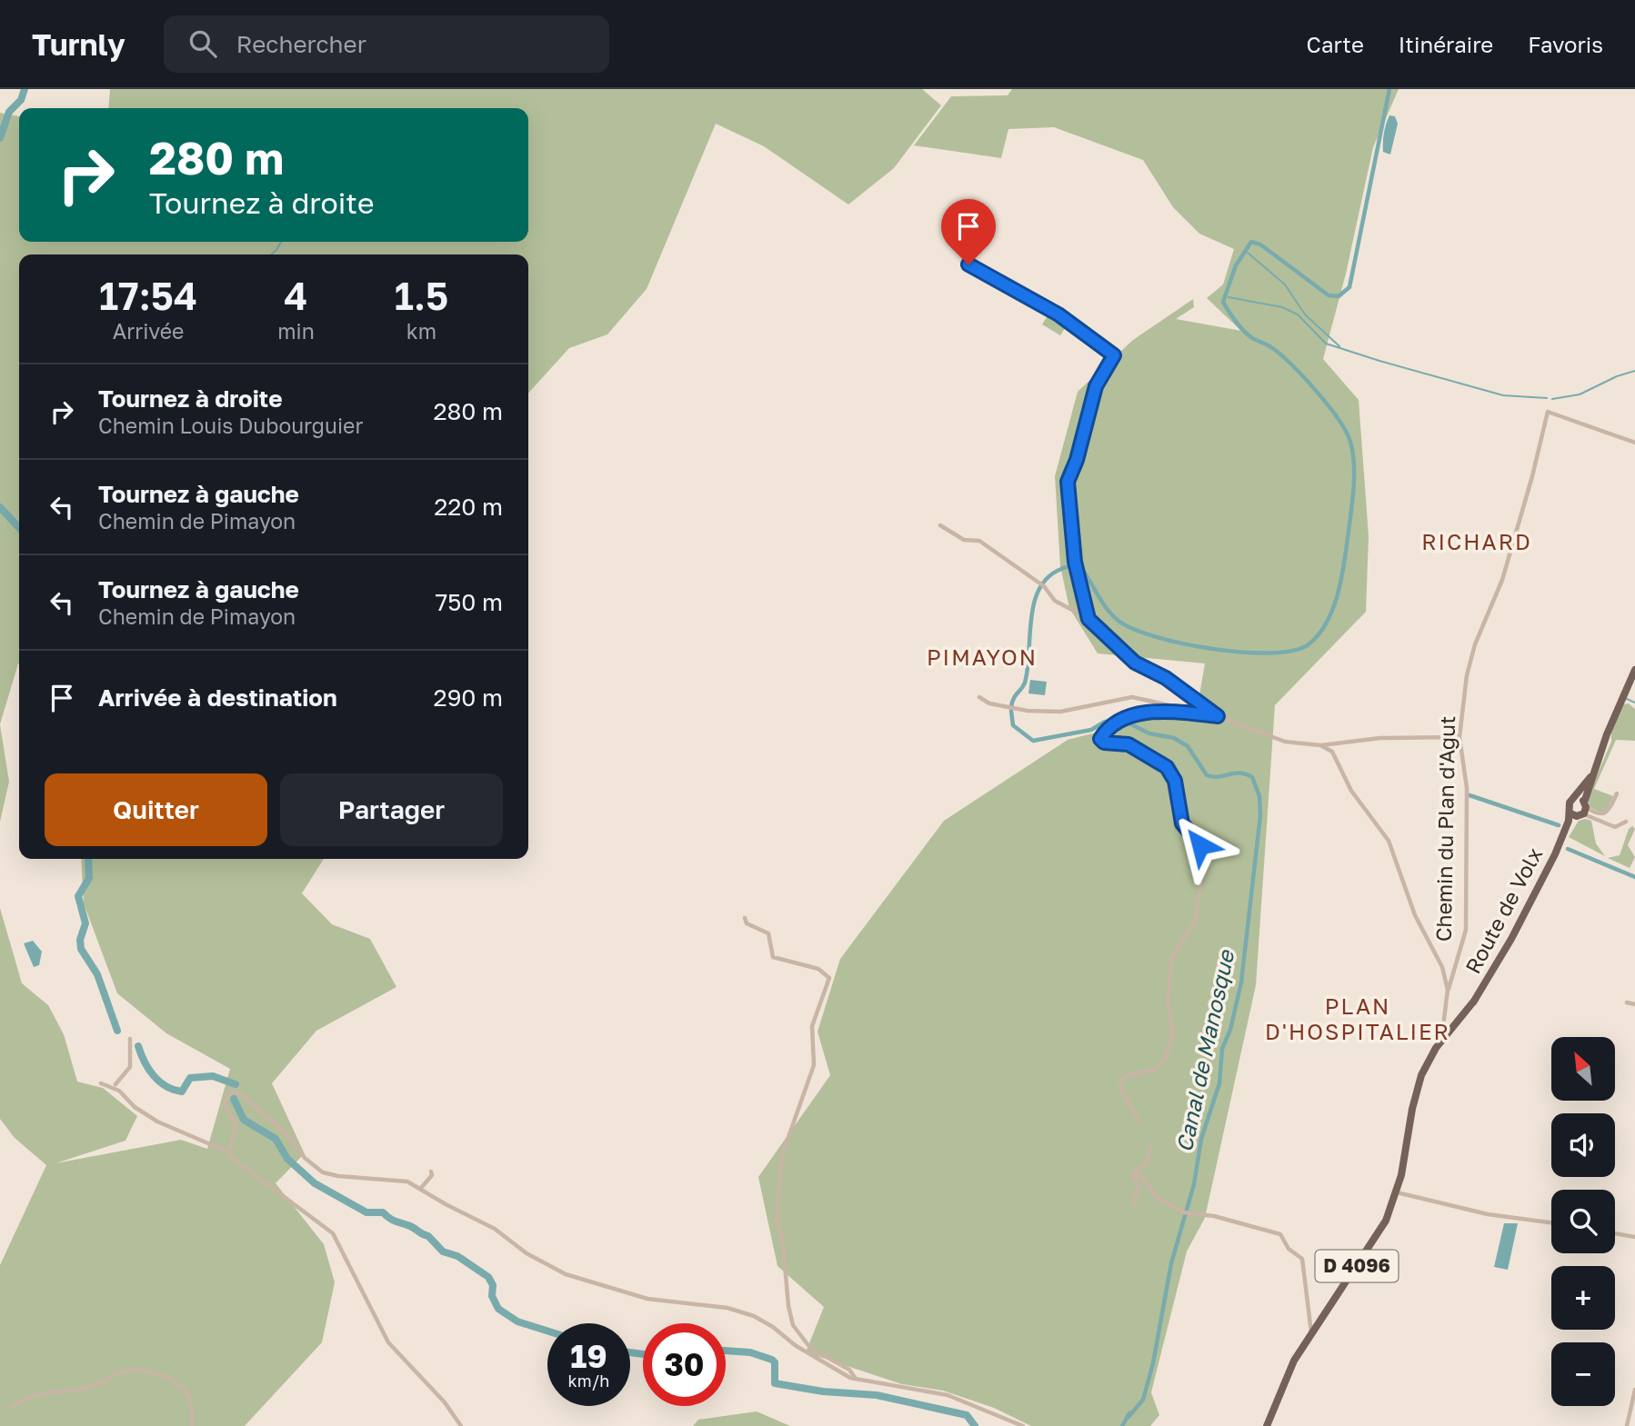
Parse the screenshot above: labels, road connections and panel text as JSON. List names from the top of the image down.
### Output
{
  "streets": {
    "main road": ["Route de Volx", "D 4096"],
    "street": ["Chemin du Plan d'Agut"]
  },
  "districts": ["RICHARD", "PIMAYON", "PLAN D'HOSPITALIER"],
  "water": ["Canal de Manosque"],
  "north": "top left",
  "page": {
    "header": "Turnly",
    "search": "Rechercher",
    "nav": ["Carte", "Itinéraire", "Favoris"],
    "turn": ["280 m", "Tournez à droite"],
    "eta": [
      "17:54",
      "Arrivée",
      "4",
      "min",
      "1.5",
      "km"
    ],
    "list": [
      {
        "name": "Tournez à droite",
        "note": "Chemin Louis Dubourguier",
        "value": "280 m"
      },
      {
        "name": "Tournez à gauche",
        "note": "Chemin de Pimayon",
        "value": "220 m"
      },
      {
        "name": "Tournez à gauche",
        "note": "Chemin de Pimayon",
        "value": "750 m"
      },
      {
        "name": "Arrivée à destination",
        "value": "290 m"
      }
    ],
    "buttons": ["Quitter", "Partager"],
    "map_buttons": ["+", "−"],
    "speed": "19 km/h",
    "limit": "30"
  }
}
